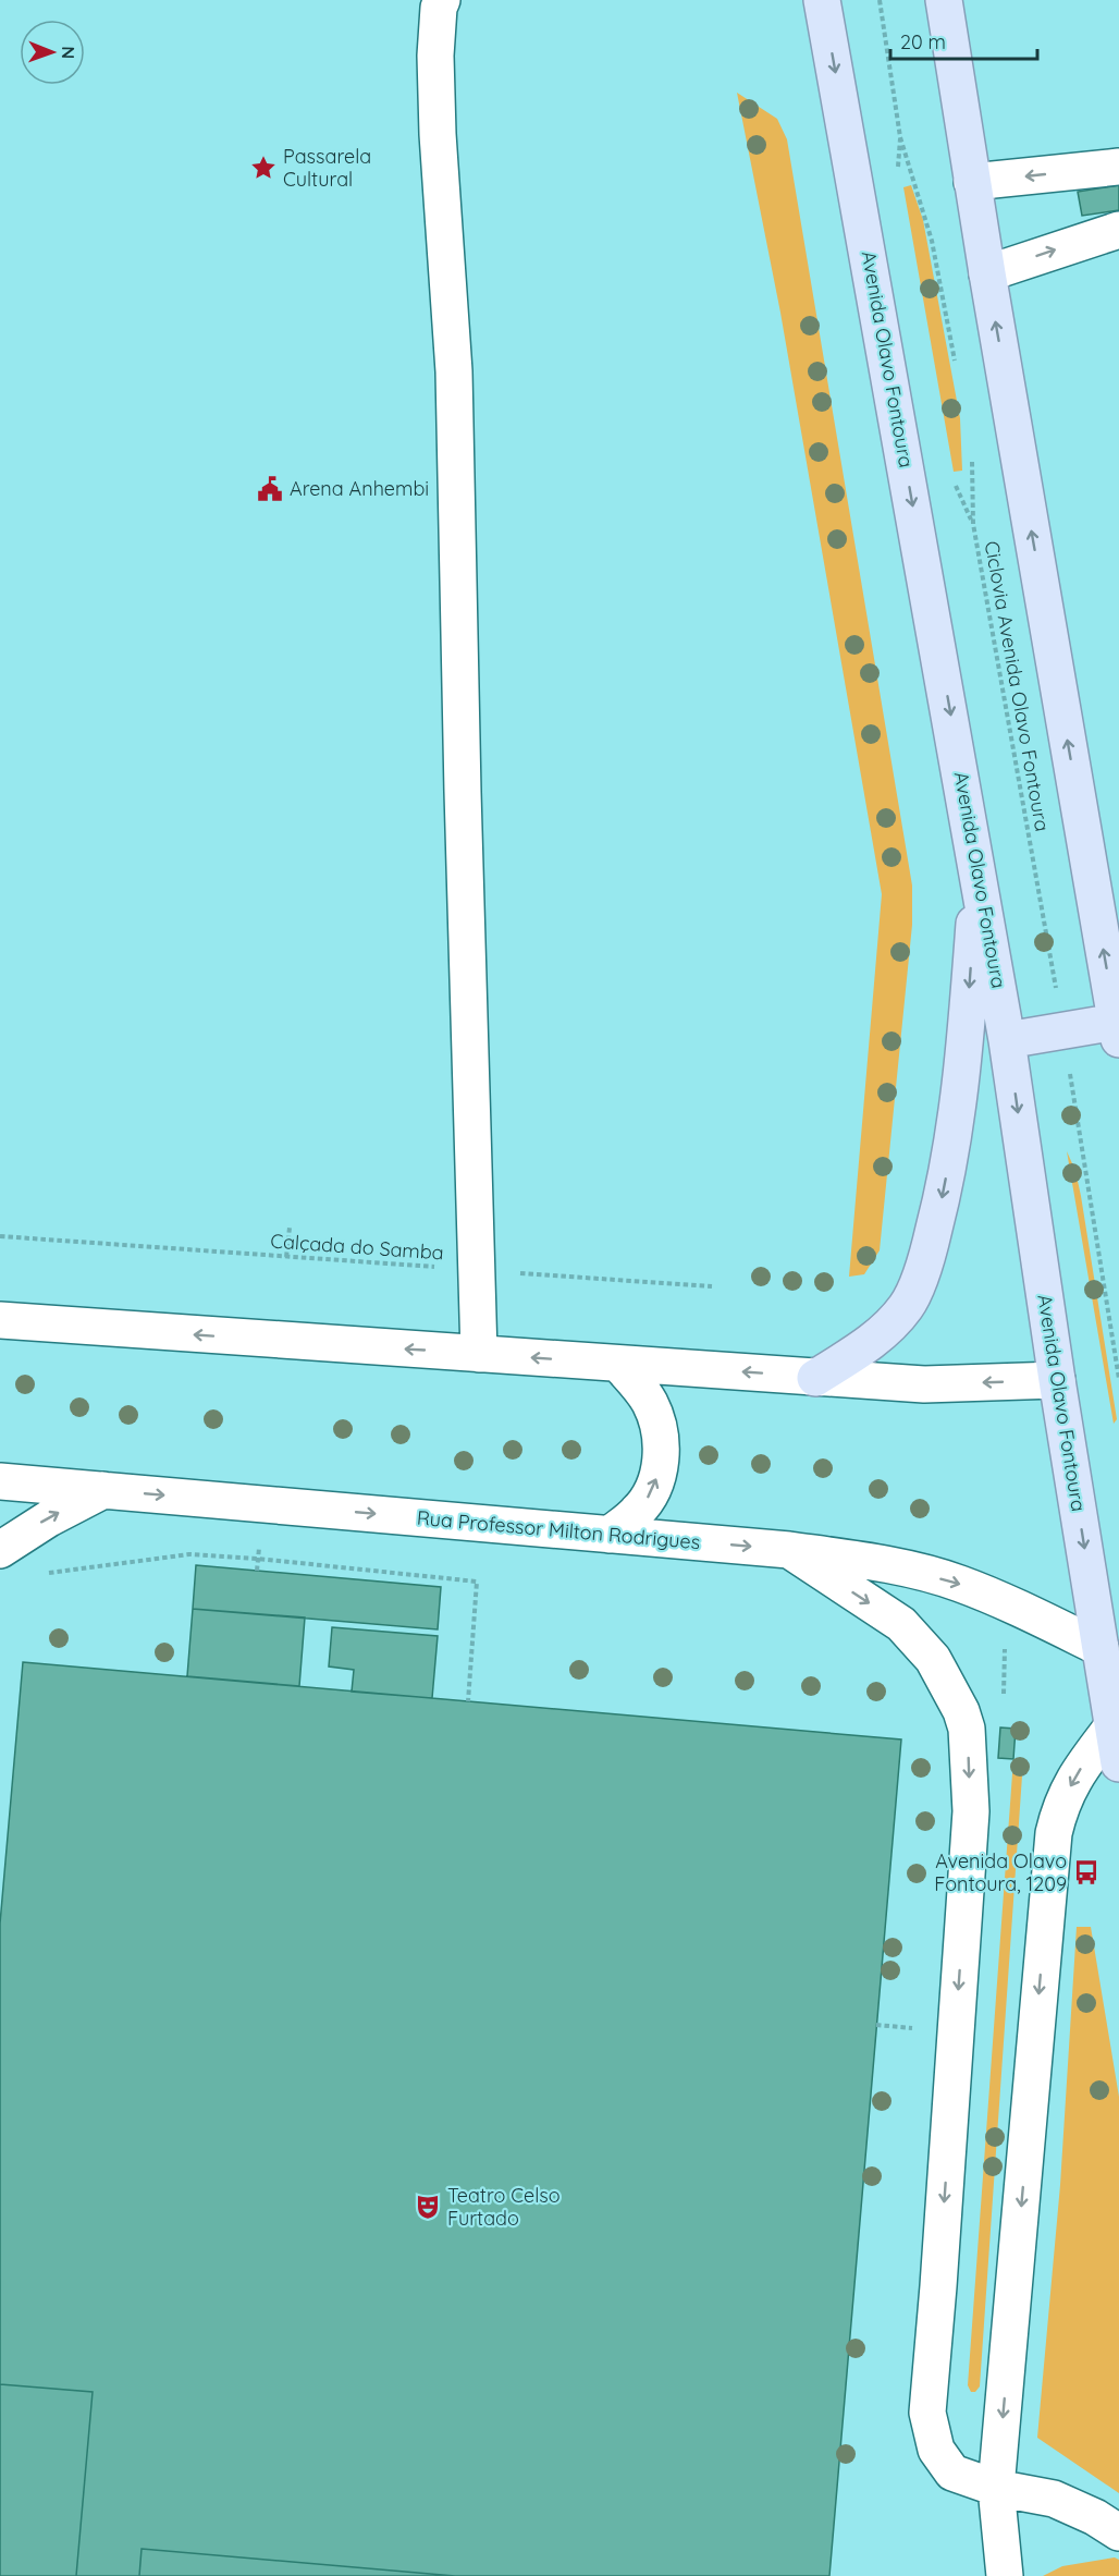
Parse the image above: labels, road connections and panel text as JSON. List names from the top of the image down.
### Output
{
  "streets": {
    "main road": ["Avenida Olavo Fontoura"],
    "street": ["Rua Professor Milton Rodrigues"],
    "path": ["Ciclovia Avenida Olavo Fontoura", "Calçada do Samba"]
  },
  "crossings": [
    ["Avenida Olavo Fontoura", "Rua Professor Milton Rodrigues"]
  ],
  "places": {
    "place": ["Passarela Cultural"],
    "public building": ["Arena Anhembi"],
    "bus stop": ["Avenida Olavo Fontoura, 1209"],
    "theatre": ["Teatro Celso Furtado"]
  },
  "scale_bar": "20 m",
  "north": "right"
}
